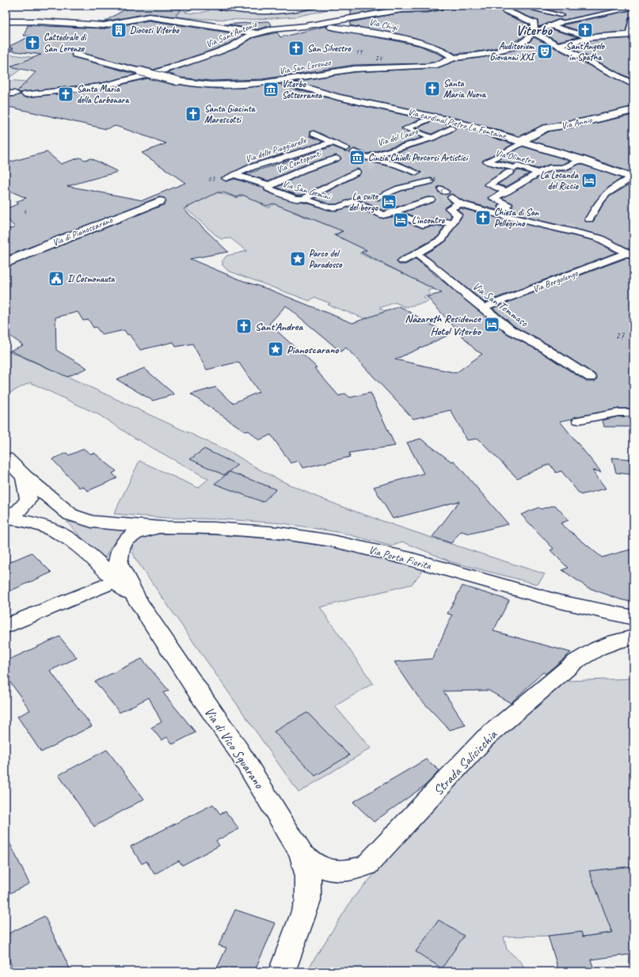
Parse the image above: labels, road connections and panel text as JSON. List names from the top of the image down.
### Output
{
  "streets": {
    "main road": ["Via Porta Fiorita", "Via di Vico Squarano"],
    "street": [
      "Via Chigi",
      "Via Sant'Antonio",
      "Via San Lorenzo",
      "Via Annio",
      "Via cardinal Pietro La Fontaine",
      "Via del Lauro",
      "Via delle Piaggiarelle",
      "Via Olimetro",
      "Via Centoponti",
      "Via San Gemini",
      "Via di Pianoscarano",
      "Via Borgolungo",
      "Via San Tommaso",
      "Strada Salicicchia"
    ]
  },
  "crossings": [
    ["Via Chigi", "Via Sant'Antonio"],
    ["Via Chigi", "Via San Lorenzo"],
    ["Via San Lorenzo", "Via cardinal Pietro La Fontaine"],
    ["Via Annio", "Via cardinal Pietro La Fontaine"],
    ["Via Annio", "Via Olimetro"],
    ["Via cardinal Pietro La Fontaine", "Via Olimetro"],
    ["Via del Lauro", "Via delle Piaggiarelle"],
    ["Via delle Piaggiarelle", "Via San Gemini"],
    ["Via Centoponti", "Via San Gemini"],
    ["Via Borgolungo", "Via San Tommaso"],
    ["Via di Vico Squarano", "Strada Salicicchia"]
  ],
  "districts": ["Viterbo"],
  "places": {
    "building": ["Diocesi Viterbo"],
    "church": [
      "Sant'Angelo in Spatha",
      "Cattedrale di San Lorenzo",
      "San Silvestro",
      "Santa Maria Nuova",
      "Santa Maria della Carbonara",
      "Santa Giacinta Marescotti",
      "Chiesa di San Pellegrino",
      "Sant'Andrea"
    ],
    "theatre": ["Auditorium Giovanni XXI"],
    "museum": ["Viterbo Sotterranea", "Cinzia Chiulli Percorsi Artistici"],
    "hotel": [
      "La Locanda del Riccio",
      "La suite del borgo",
      "L'incontro",
      "Nazareth Residence Hotel Viterbo"
    ],
    "place": ["Parco del Paradosso", "Pianoscarano"],
    "public building": ["Il Cosmonauta"]
  },
  "house_numbers": [
    "19",
    "24",
    "63",
    "36",
    "5",
    "4",
    "27"
  ]
}
